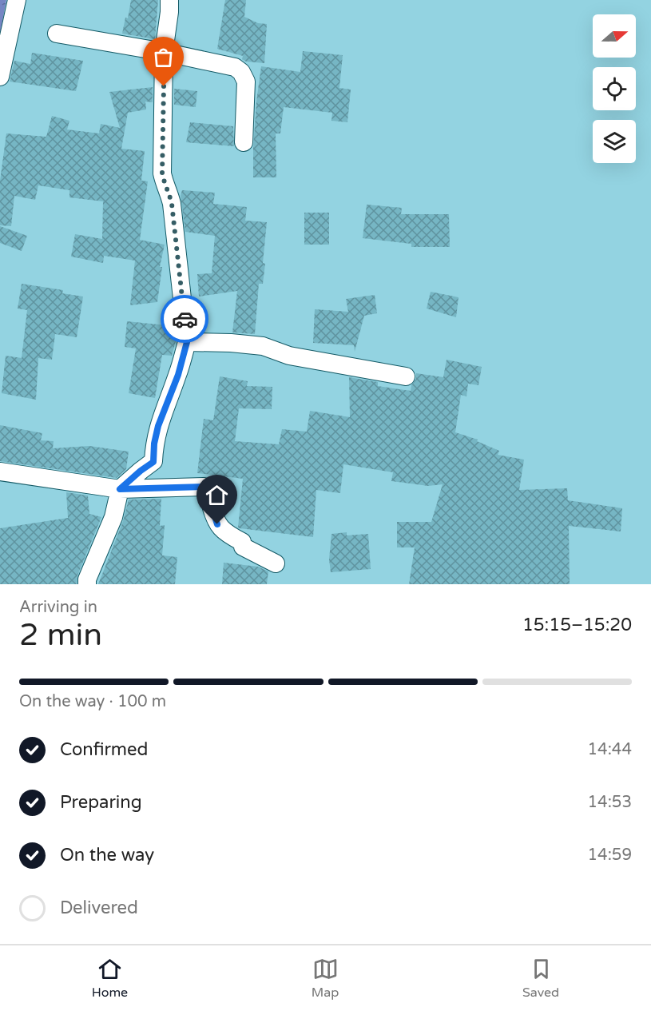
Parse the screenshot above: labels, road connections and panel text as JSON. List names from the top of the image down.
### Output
{
  "north": "right",
  "page": {
    "heading": ["2 min", "Arriving in", "15:15–15:20"],
    "bar": "On the way · 100 m",
    "list": [
      ["Confirmed", "14:44"],
      ["Preparing", "14:53"],
      ["On the way", "14:59"],
      "Delivered"
    ],
    "tabs": ["Home", "Map", "Saved"]
  }
}
